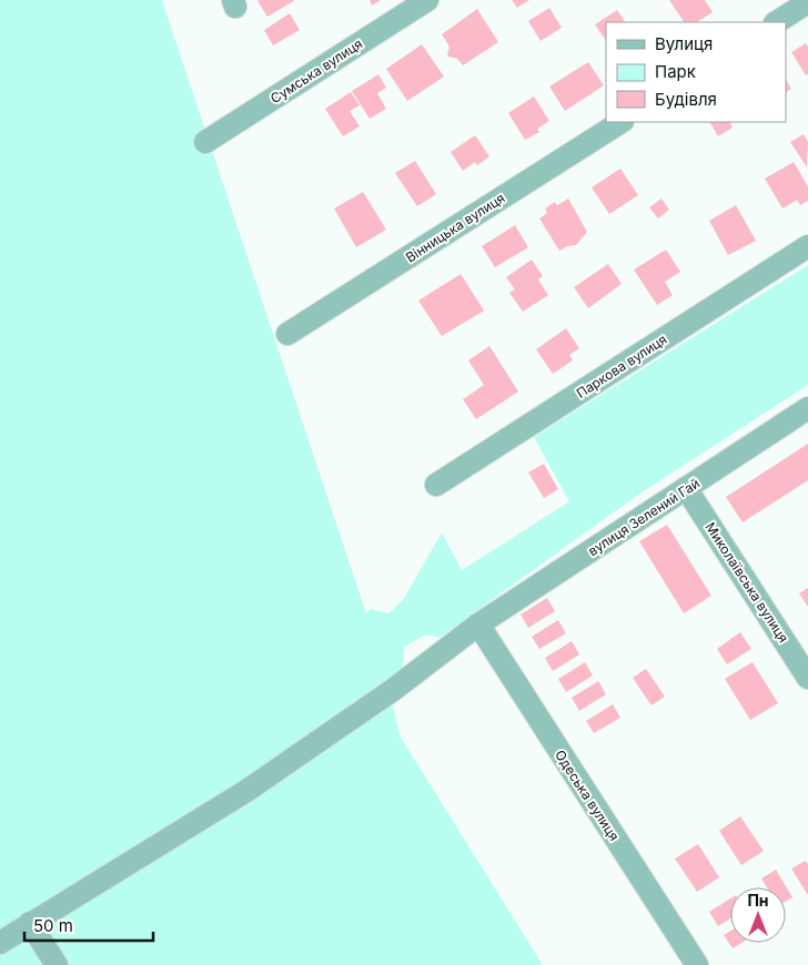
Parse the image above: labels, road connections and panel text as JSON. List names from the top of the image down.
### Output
{
  "streets": {
    "street": [
      "Сумська вулиця",
      "Вінницька вулиця",
      "Паркова вулиця",
      "вулиця Зелений Гай",
      "Миколаївська вулиця",
      "Одеська вулиця"
    ]
  },
  "crossings": [
    ["вулиця Зелений Гай", "Миколаївська вулиця"],
    ["вулиця Зелений Гай", "Одеська вулиця"]
  ],
  "legend": ["Вулиця", "Парк", "Будівля"],
  "scale_bar": "50 m",
  "north": "top"
}
